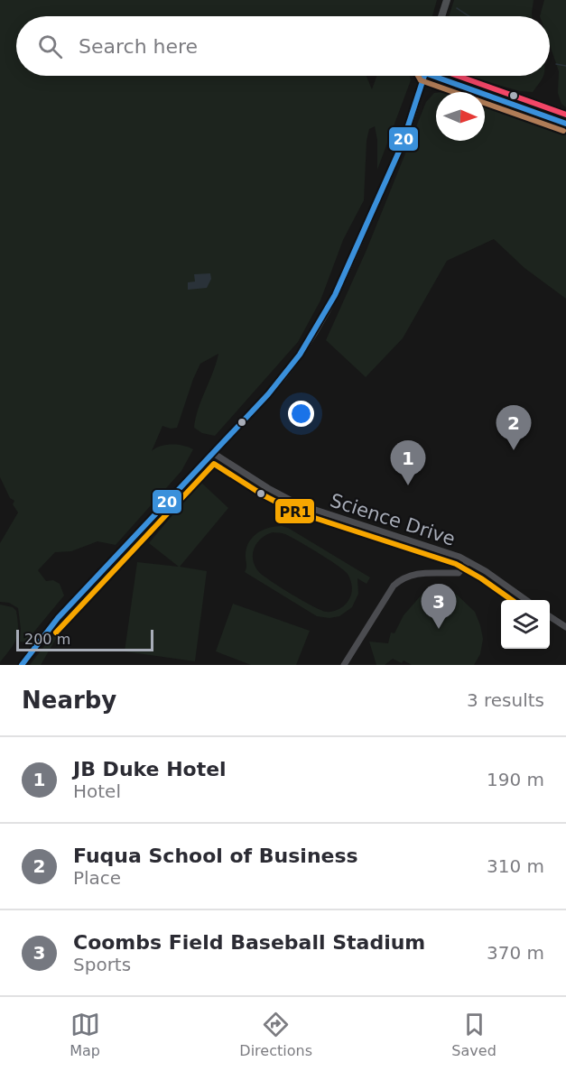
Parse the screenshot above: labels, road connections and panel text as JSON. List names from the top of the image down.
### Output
{
  "streets": {
    "street": ["Science Drive"]
  },
  "lines": ["transit line 20", "transit line PR1"],
  "scale_bar": "200 m",
  "north": "right",
  "page": {
    "search": "Search here",
    "pins": ["2", "1", "3"],
    "scale": "200 m",
    "heading": ["Nearby", "3 results"],
    "list": [
      {
        "mark": "1",
        "name": "JB Duke Hotel",
        "note": "Hotel",
        "value": "190 m"
      },
      {
        "mark": "2",
        "name": "Fuqua School of Business",
        "note": "Place",
        "value": "310 m"
      },
      {
        "mark": "3",
        "name": "Coombs Field Baseball Stadium",
        "note": "Sports",
        "value": "370 m"
      }
    ],
    "nav": ["Map", "Directions", "Saved"]
  }
}
